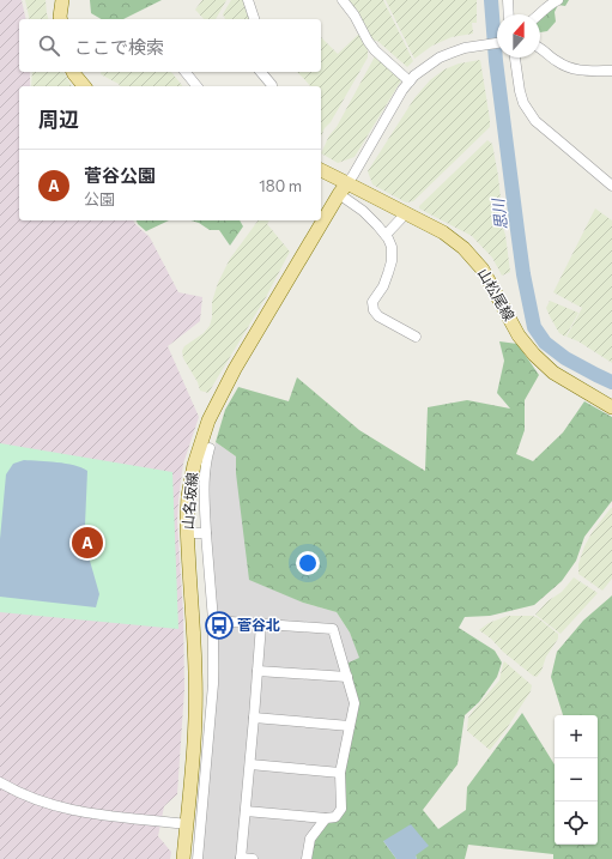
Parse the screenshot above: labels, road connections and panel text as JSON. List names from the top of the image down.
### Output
{
  "streets": {
    "main road": ["山松尾線", "山名坂線"]
  },
  "crossings": [
    ["山松尾線", "山名坂線"]
  ],
  "water": ["思川"],
  "places": {
    "bus stop": ["菅谷北"]
  },
  "north": "top",
  "page": {
    "search": "ここで検索",
    "heading": "周辺",
    "list": [
      {
        "mark": "A",
        "name": "菅谷公園",
        "note": "公園",
        "value": "180 m"
      }
    ],
    "pins": "A",
    "map_buttons": ["+", "−"]
  }
}
